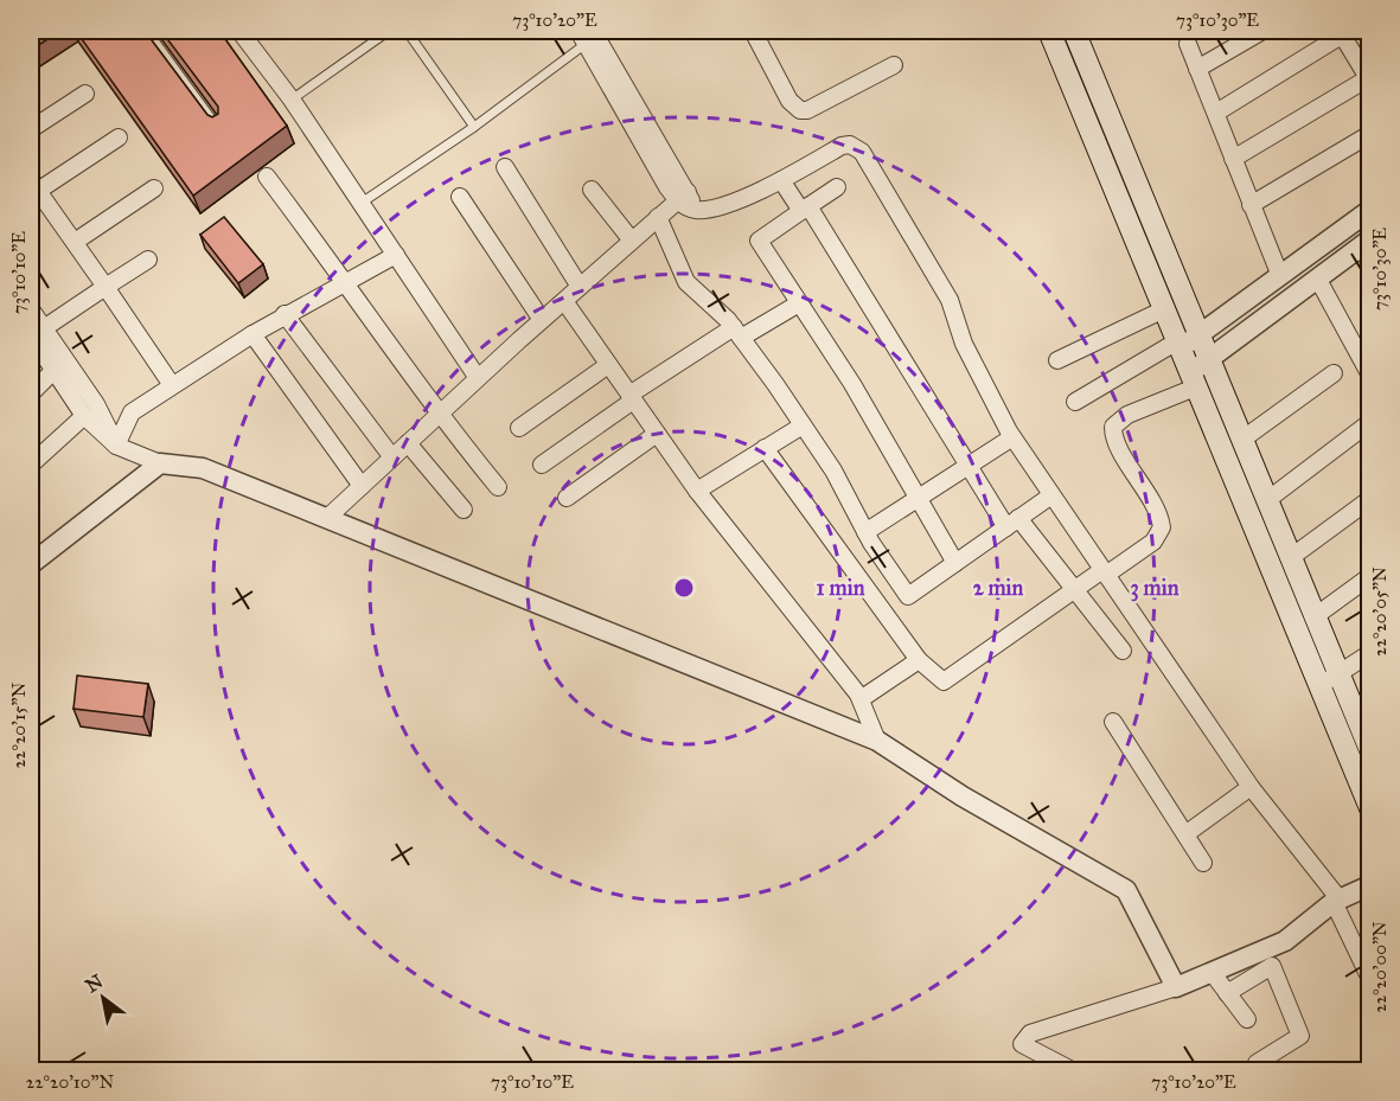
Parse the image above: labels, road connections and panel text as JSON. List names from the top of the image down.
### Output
{
  "north": "top left",
  "coordinates": [
    "73°10'20\"E",
    "73°10'30\"E",
    "73°10'10\"E",
    "22°20'05\"N",
    "22°20'15\"N",
    "22°20'00\"N",
    "22°20'10\"N"
  ],
  "rings": ["1 min", "2 min", "3 min"]
}
